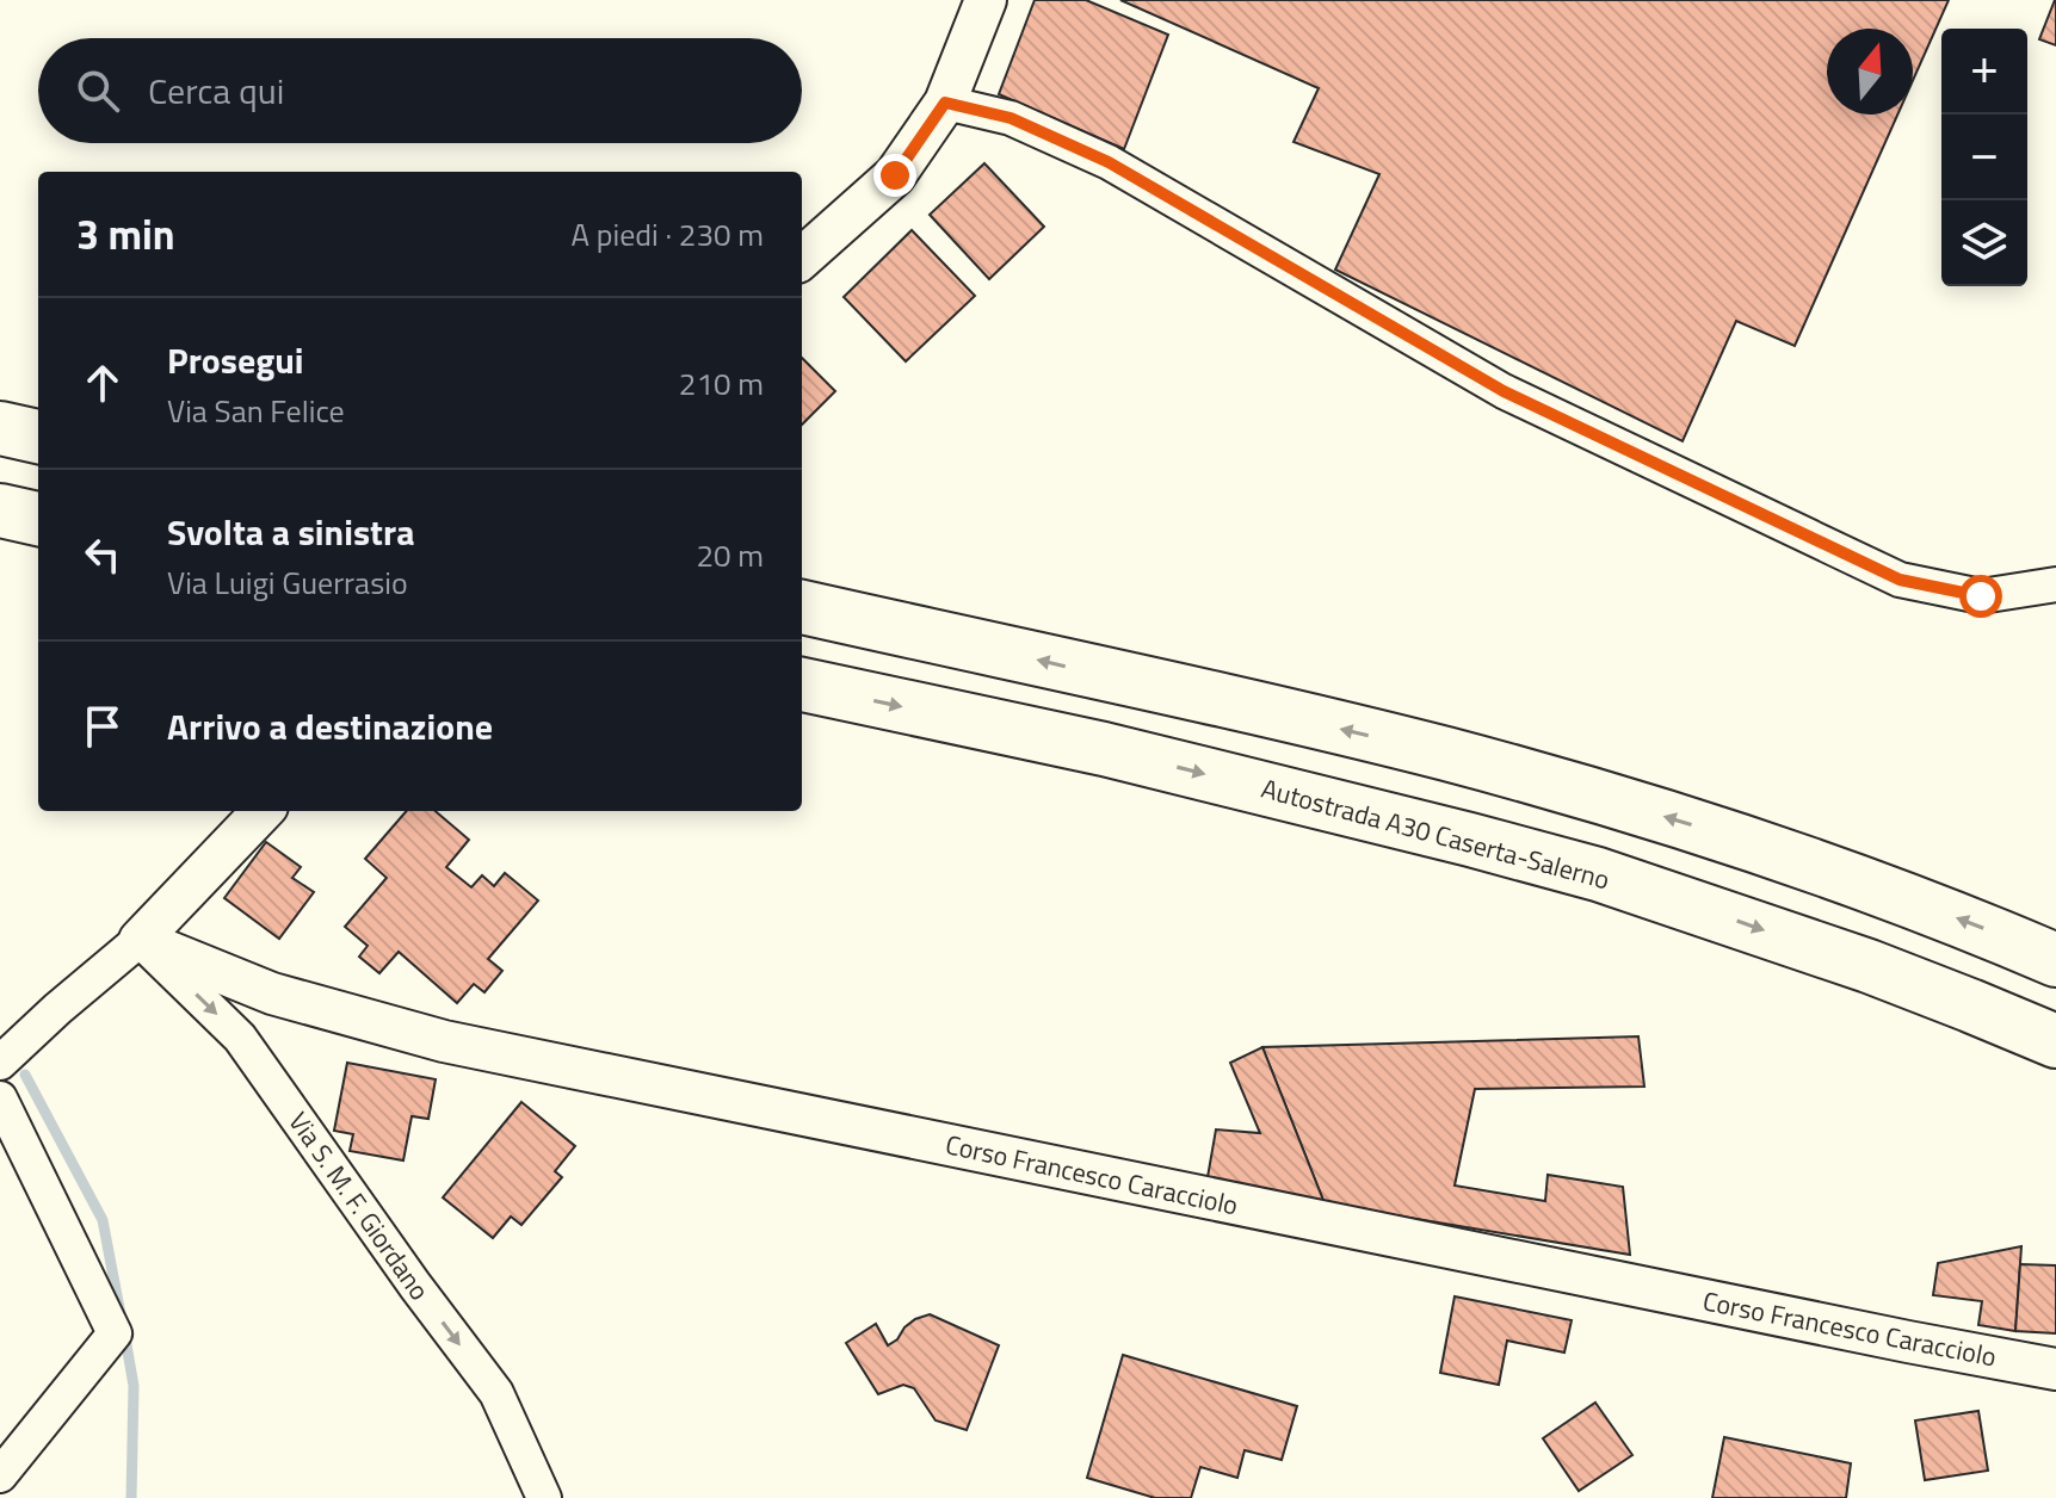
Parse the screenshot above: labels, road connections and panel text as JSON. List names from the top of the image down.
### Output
{
  "streets": {
    "highway": ["Autostrada A30 Caserta-Salerno"],
    "street": ["Corso Francesco Caracciolo", "Via S. M. F. Giordano"]
  },
  "crossings": [
    ["Corso Francesco Caracciolo", "Via S. M. F. Giordano"]
  ],
  "one_way": ["Via S. M. F. Giordano"],
  "north": "top",
  "page": {
    "map_buttons": ["+", "−"],
    "search": "Cerca qui",
    "heading": ["3 min", "A piedi · 230 m"],
    "list": [
      ["Prosegui", "Via San Felice", "210 m"],
      ["Svolta a sinistra", "Via Luigi Guerrasio", "20 m"],
      "Arrivo a destinazione"
    ]
  }
}
